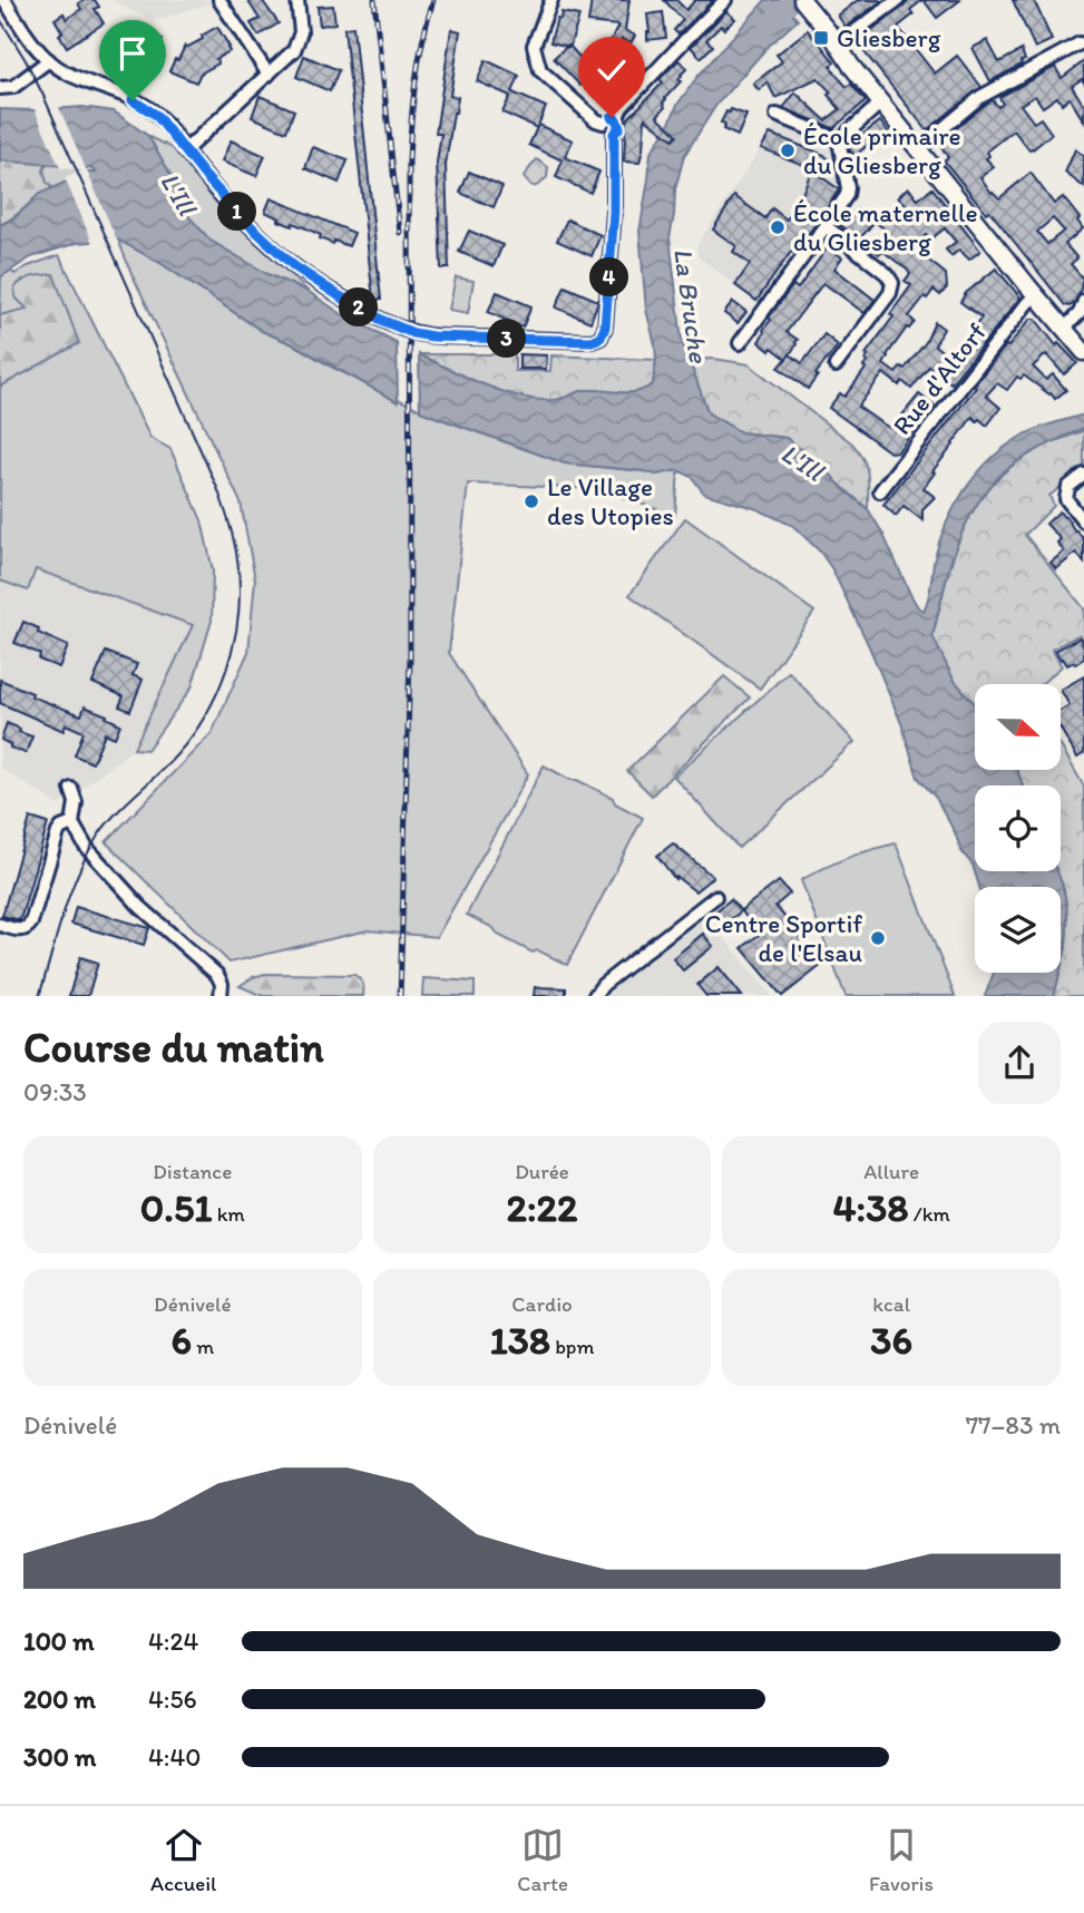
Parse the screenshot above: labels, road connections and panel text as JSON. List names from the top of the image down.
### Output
{
  "streets": {
    "street": ["Rue d'Altorf"]
  },
  "water": ["L'Ill", "La Bruche"],
  "places": {
    "transit": ["Gliesberg"],
    "other": [
      "École primaire du Gliesberg",
      "École maternelle du Gliesberg",
      "Le Village des Utopies",
      "Centre Sportif de l'Elsau"
    ]
  },
  "north": "right",
  "page": {
    "pins": [
      "1",
      "4",
      "2",
      "3"
    ],
    "heading": ["Course du matin", "09:33"],
    "stats": [
      ["Distance", "0.51 km"],
      ["Durée", "2:22"],
      ["Allure", "4:38 /km"],
      ["Dénivelé", "6 m"],
      ["Cardio", "138 bpm"],
      ["kcal", "36"]
    ],
    "chart": ["Dénivelé", "77–83 m"],
    "list": [
      {
        "name": "100 m",
        "note": "4:24"
      },
      {
        "name": "200 m",
        "note": "4:56"
      },
      {
        "name": "300 m",
        "note": "4:40"
      }
    ],
    "tabs": ["Accueil", "Carte", "Favoris"]
  }
}
